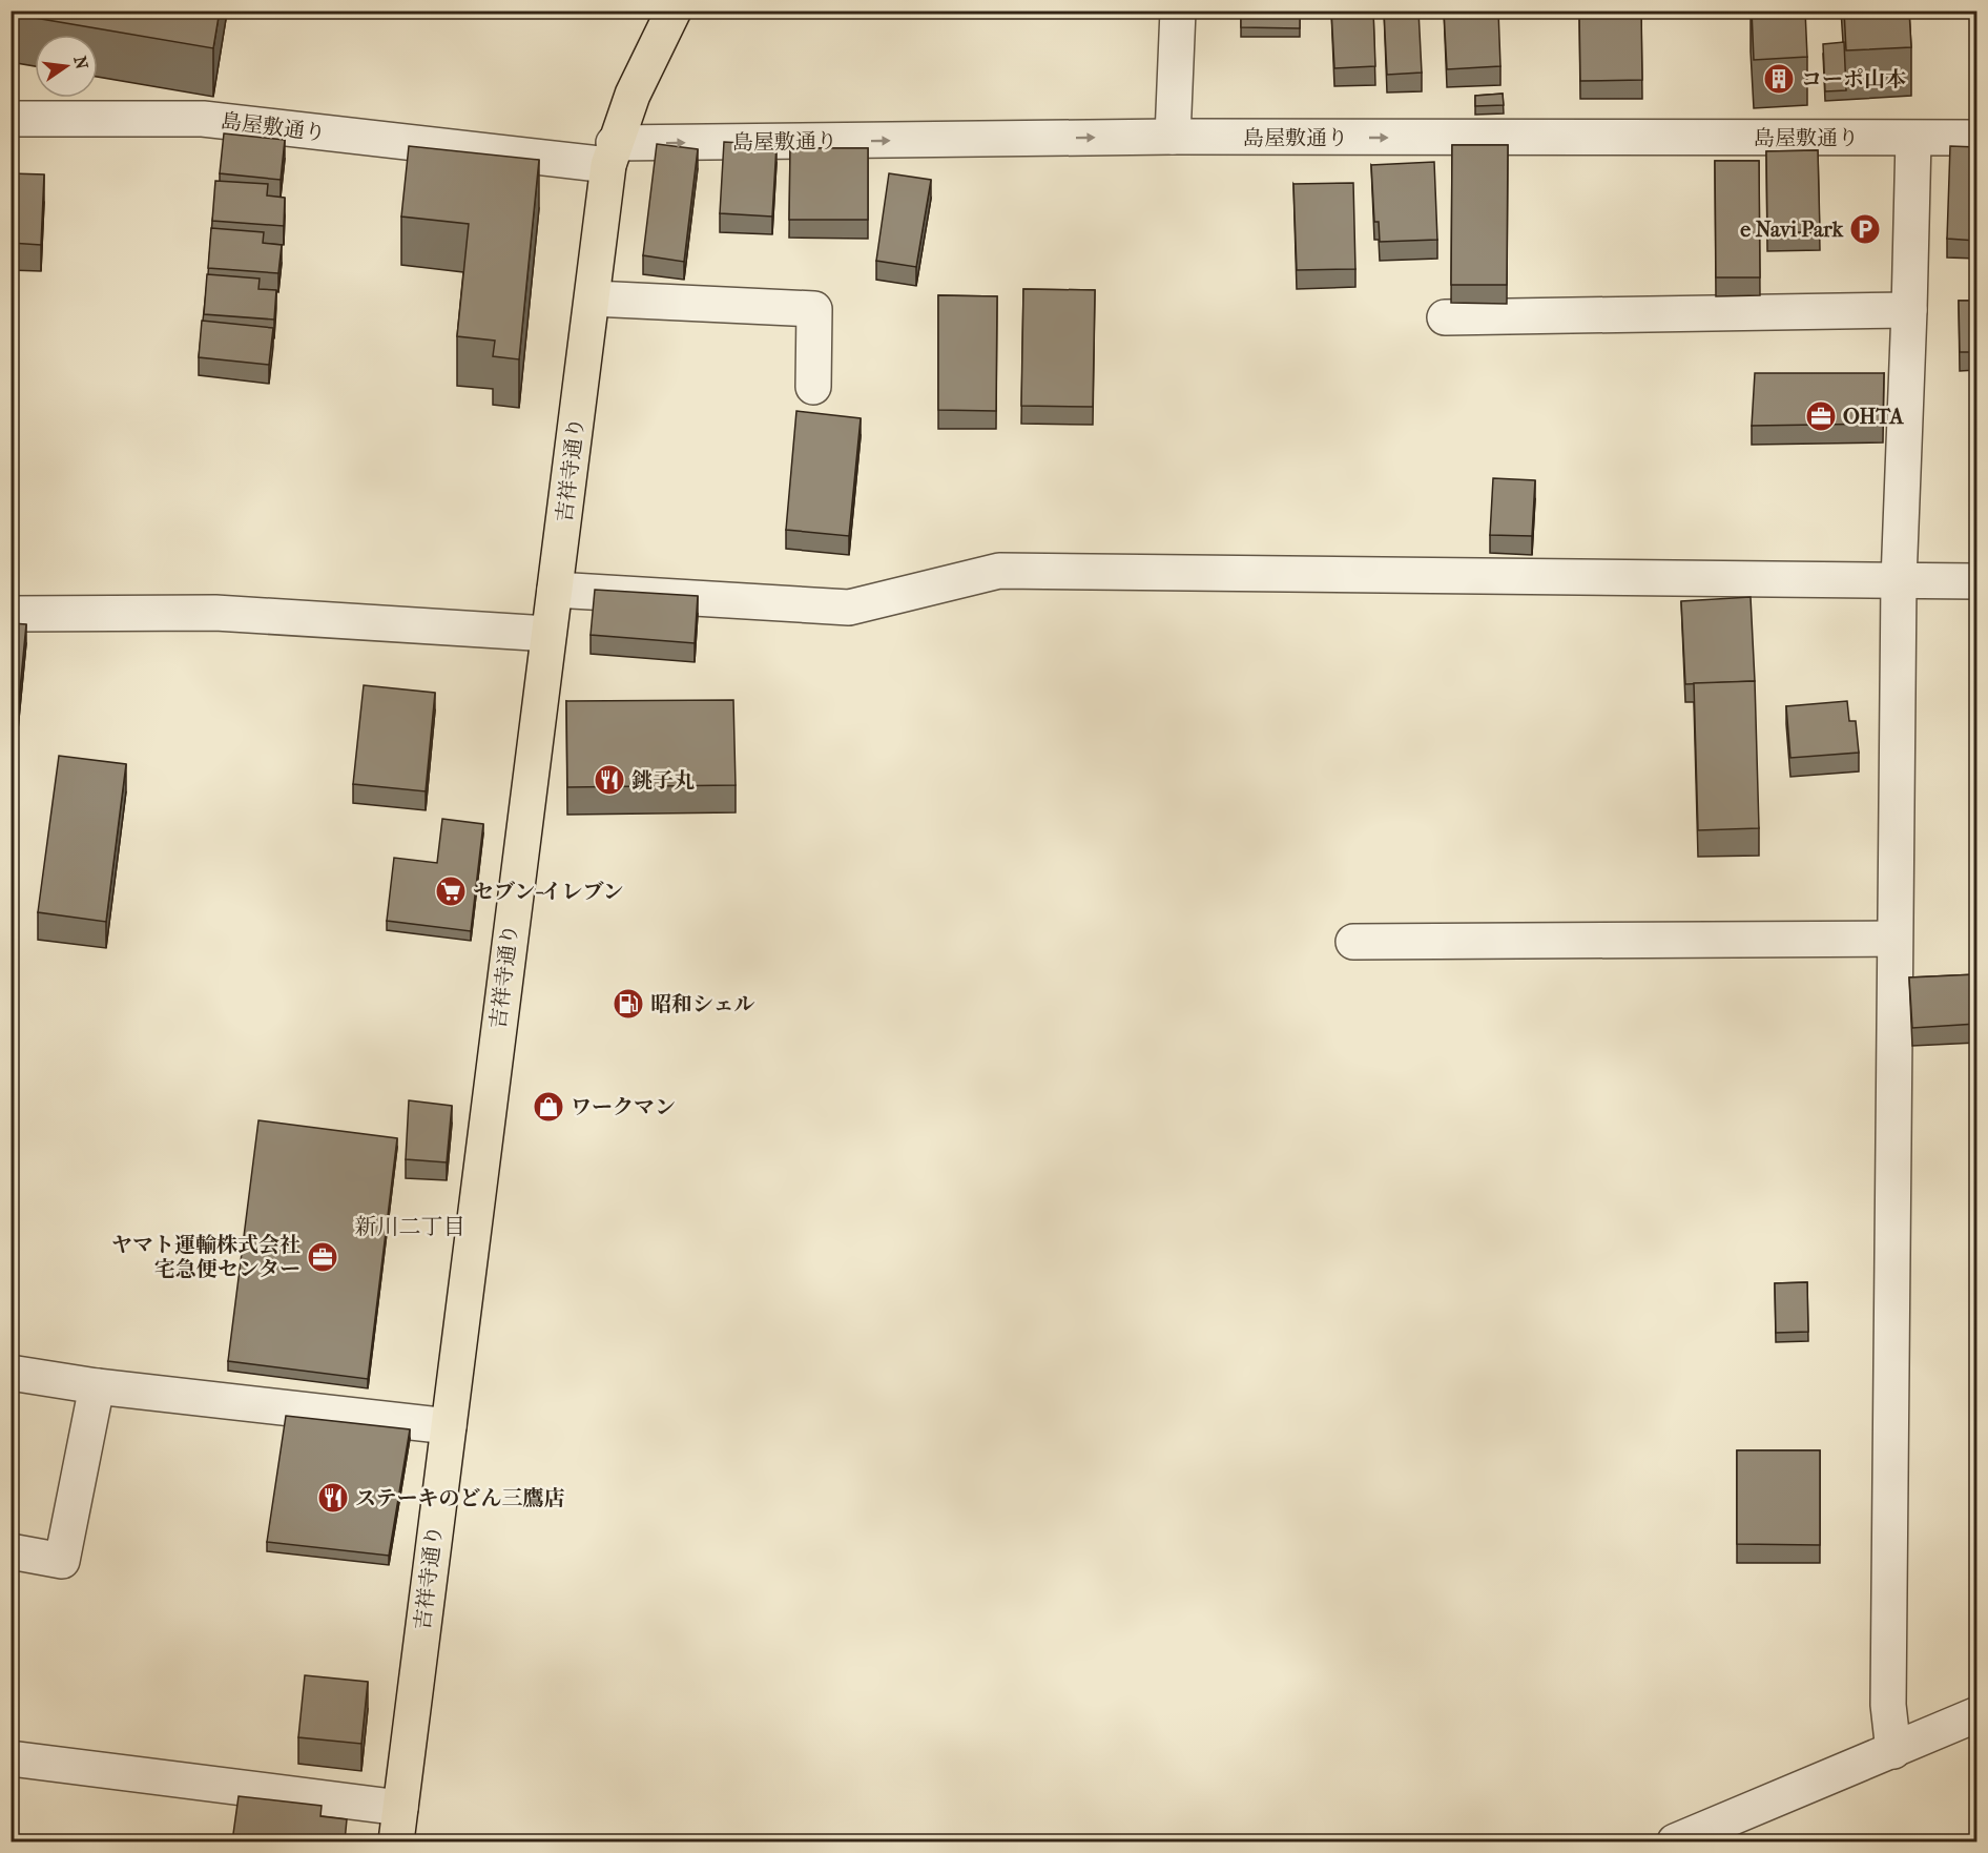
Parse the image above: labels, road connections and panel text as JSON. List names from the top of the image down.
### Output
{
  "streets": {
    "main road": ["吉祥寺通り"],
    "street": ["島屋敷通り"]
  },
  "crossings": [
    ["島屋敷通り", "吉祥寺通り"]
  ],
  "districts": ["新川二丁目"],
  "places": {
    "building": ["コーポ山本"],
    "parking": ["e Navi Park"],
    "office": ["OHTA", "ヤマト運輸株式会社 宅急便センター"],
    "restaurant": ["銚子丸", "ステーキのどん三鷹店"],
    "supermarket": ["セブン-イレブン"],
    "fuel station": ["昭和シェル"],
    "shop": ["ワークマン"]
  },
  "north": "right"
}
